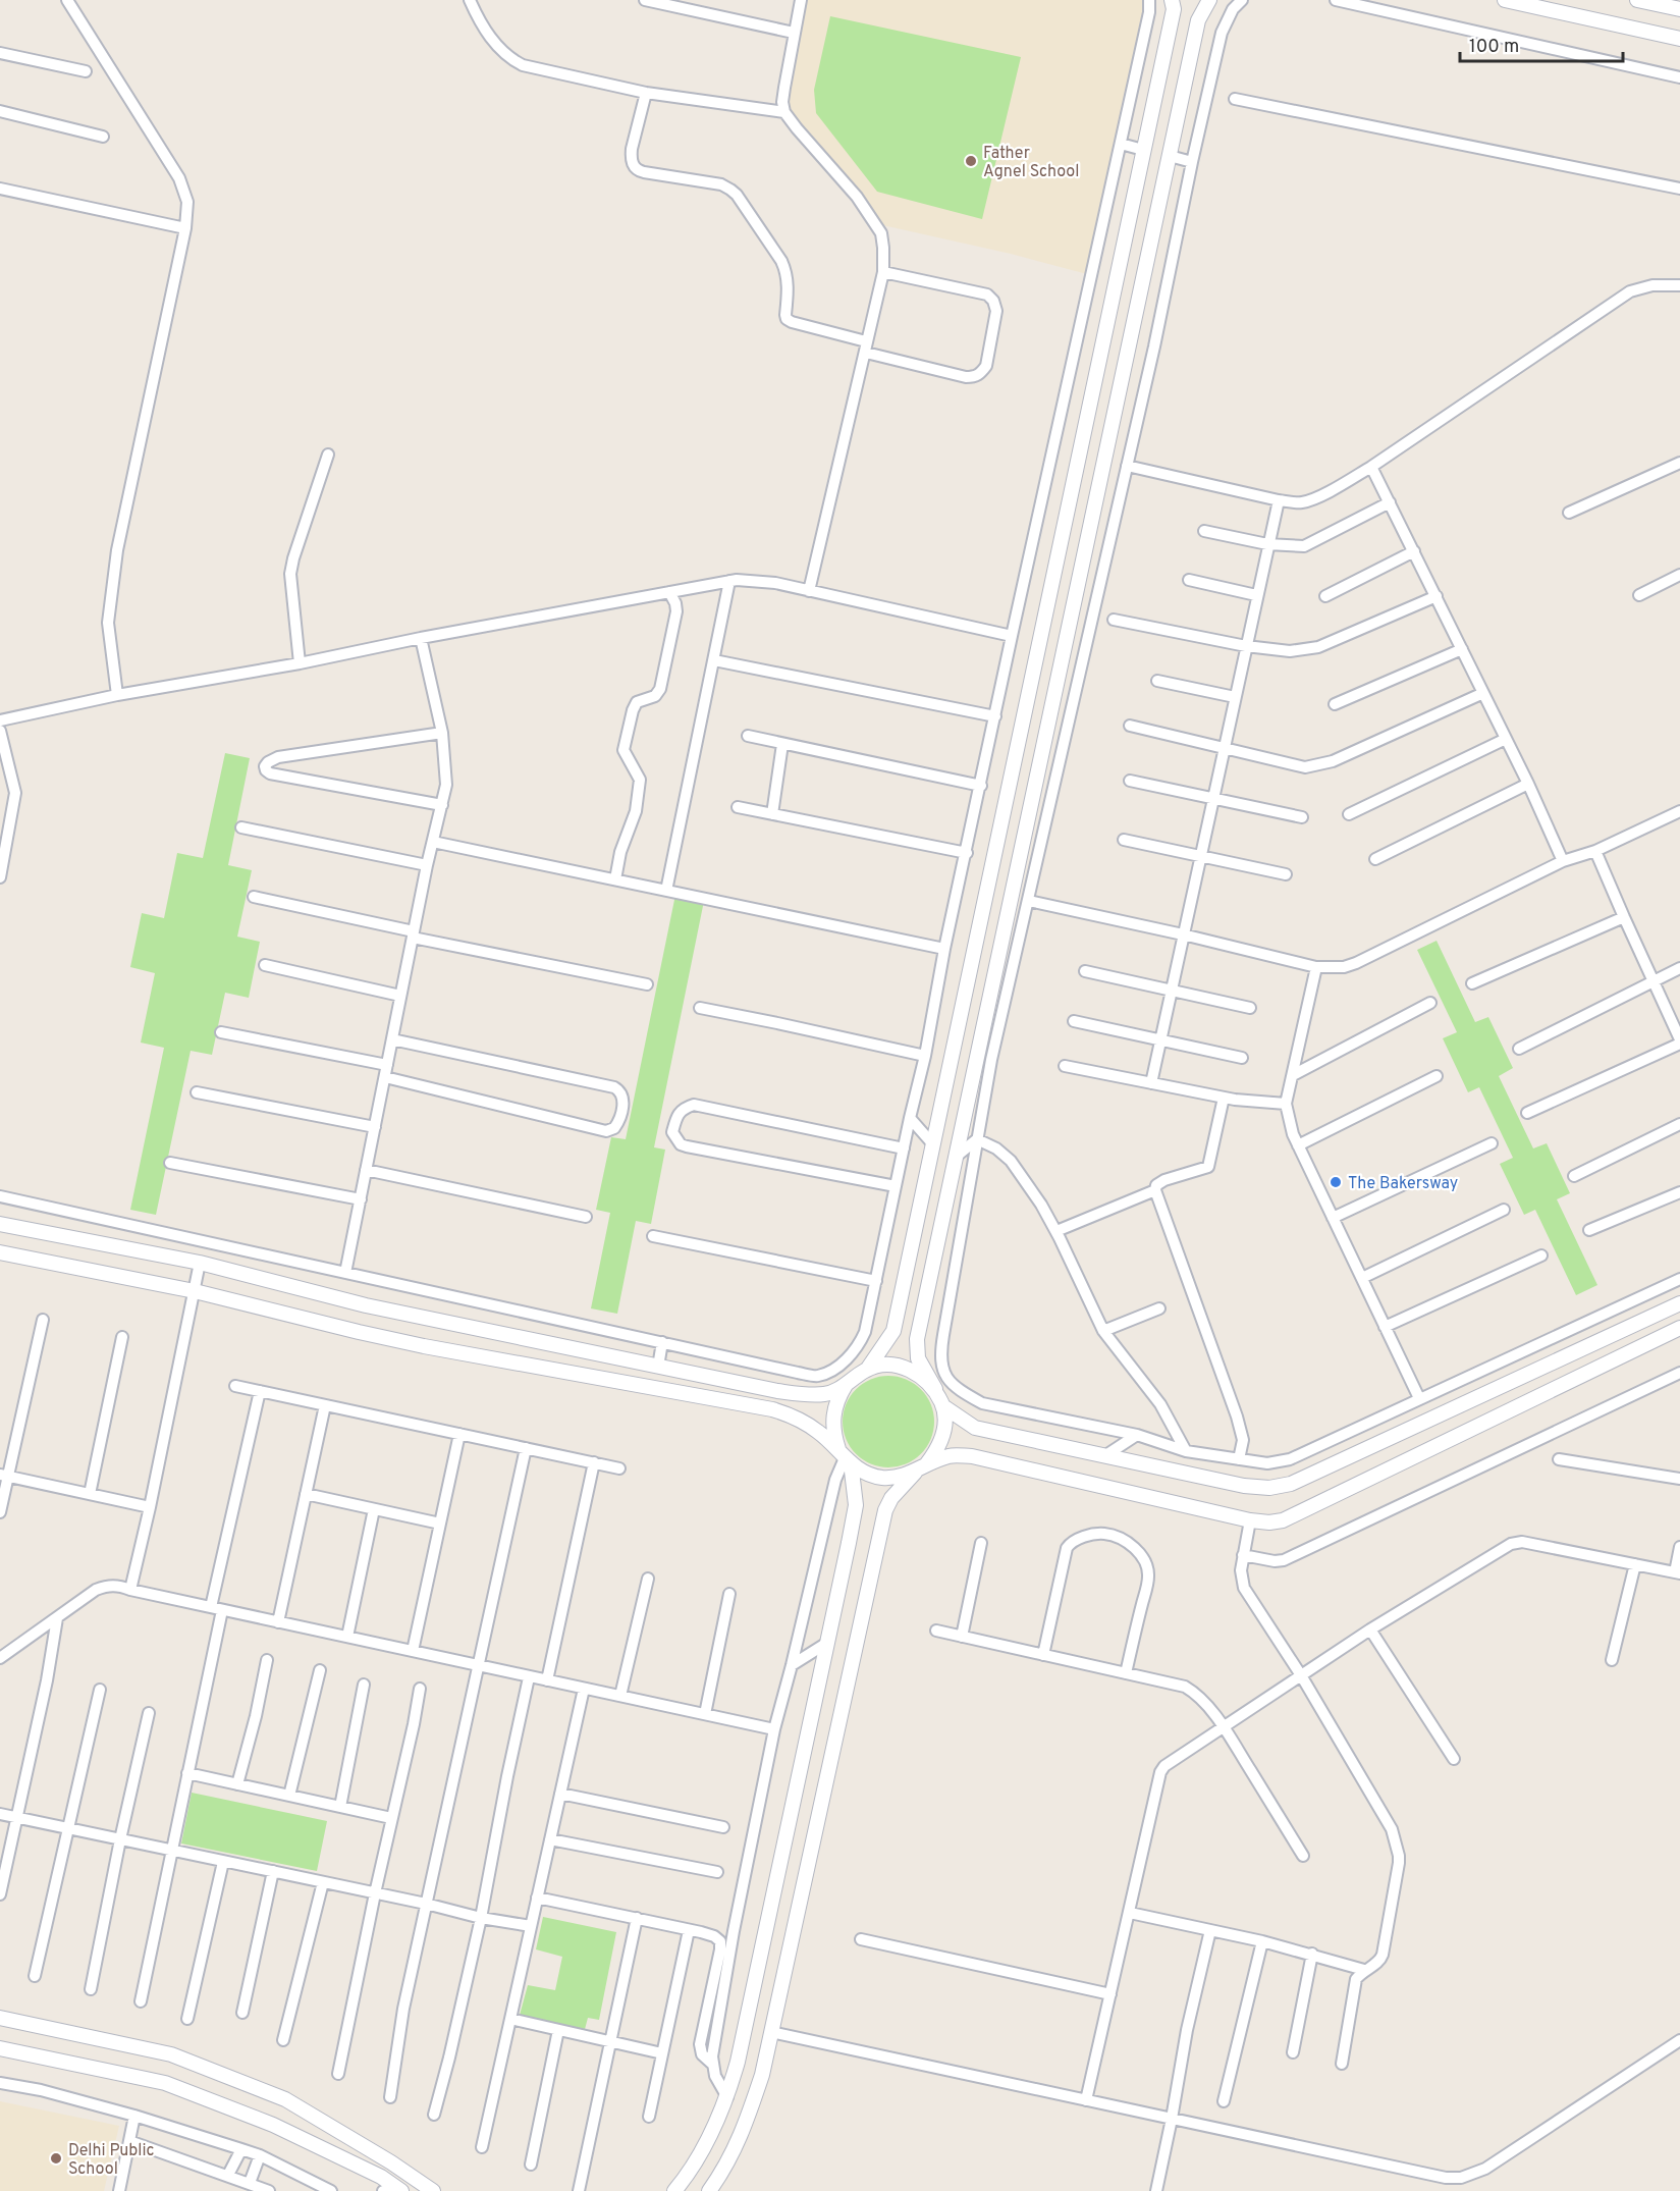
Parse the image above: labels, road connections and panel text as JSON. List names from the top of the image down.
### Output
{
  "places": ["Father Agnel School", "The Bakersway", "Delhi Public School"],
  "scale_bar": "100 m"
}
